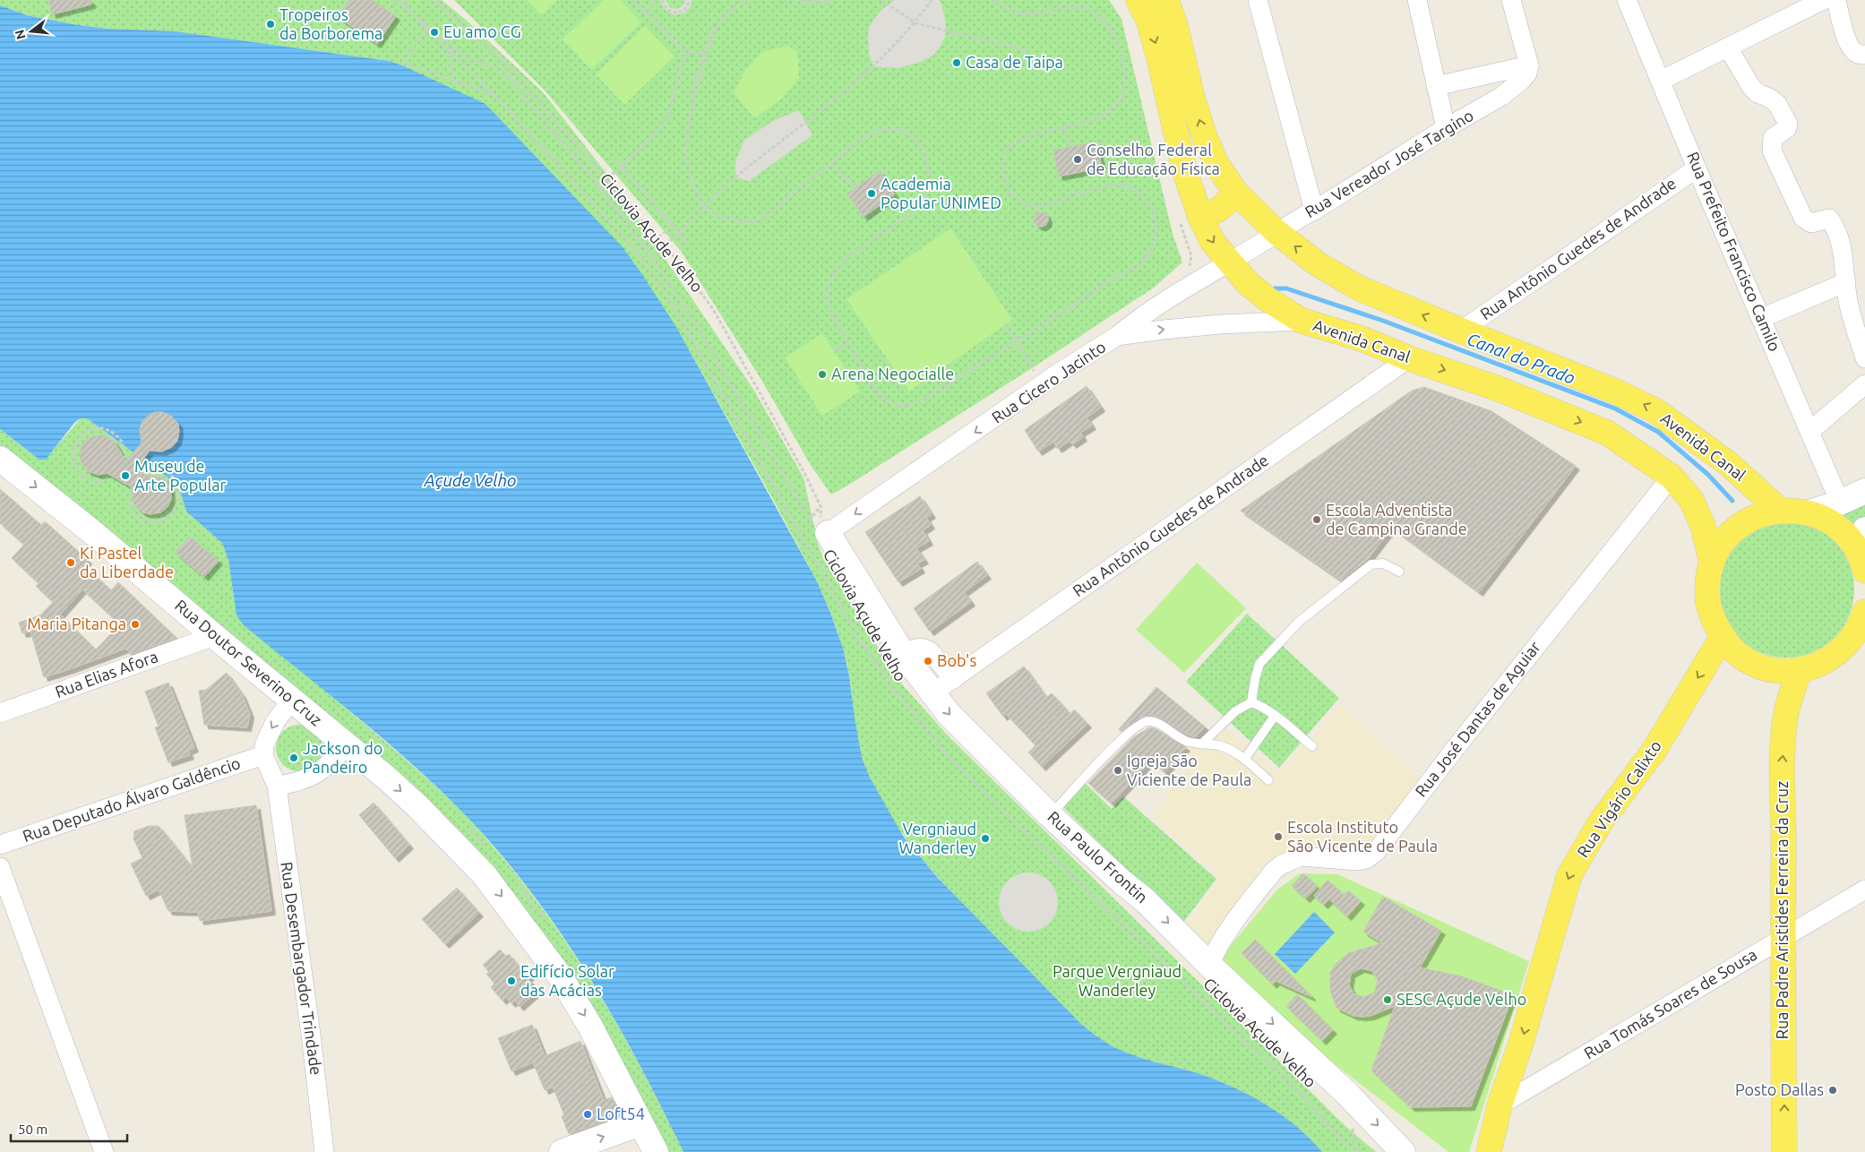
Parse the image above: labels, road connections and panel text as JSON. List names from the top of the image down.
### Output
{
  "streets": {
    "main road": [
      "Avenida Canal",
      "Rua Doutor Severino Cruz",
      "Rua Vigário Calixto",
      "Rua Paulo Frontin",
      "Rua Padre Aristides Ferreira da Cruz"
    ],
    "street": [
      "Rua Vereador José Targino",
      "Rua Antônio Guedes de Andrade",
      "Rua Prefeito Francisco Camilo",
      "Rua Cicero Jacinto",
      "Rua Elias Afora",
      "Rua José Dantas de Aguiar",
      "Rua Deputado Álvaro Galdêncio",
      "Rua Desembargador Trindade",
      "Rua Tomás Soares de Sousa"
    ],
    "path": ["Ciclovia Açude Velho"]
  },
  "crossings": [
    ["Rua Vereador José Targino", "Avenida Canal"],
    ["Ciclovia Açude Velho", "Rua Cicero Jacinto"],
    ["Ciclovia Açude Velho", "Rua Paulo Frontin"],
    ["Rua Antônio Guedes de Andrade", "Rua Prefeito Francisco Camilo"],
    ["Rua Antônio Guedes de Andrade", "Avenida Canal"],
    ["Rua Antônio Guedes de Andrade", "Rua Paulo Frontin"],
    ["Avenida Canal", "Rua Cicero Jacinto"],
    ["Avenida Canal", "Rua José Dantas de Aguiar"],
    ["Rua Cicero Jacinto", "Rua Paulo Frontin"],
    ["Rua Doutor Severino Cruz", "Rua Elias Afora"],
    ["Rua José Dantas de Aguiar", "Rua Paulo Frontin"],
    ["Rua Vigário Calixto", "Rua Tomás Soares de Sousa"],
    ["Rua Deputado Álvaro Galdêncio", "Rua Desembargador Trindade"],
    ["Rua Padre Aristides Ferreira da Cruz", "Rua Tomás Soares de Sousa"]
  ],
  "one_way": [
    "Rua Doutor Severino Cruz",
    "Rua Vigário Calixto",
    "Rua Paulo Frontin",
    "Rua Padre Aristides Ferreira da Cruz"
  ],
  "water": ["Canal do Prado", "Açude Velho"],
  "parks": ["Parque Vergniaud Wanderley"],
  "places": [
    "Tropeiros da Borborema",
    "Eu amo CG",
    "Casa de Taipa",
    "Conselho Federal de Educação Física",
    "Academia Popular UNIMED",
    "Arena Negocialle",
    "Museu de Arte Popular",
    "Escola Adventista de Campina Grande",
    "Ki Pastel da Liberdade",
    "Maria Pitanga",
    "Bob's",
    "Jackson do Pandeiro",
    "Igreja São Viciente de Paula",
    "Escola Instituto São Vicente de Paula",
    "Vergniaud Wanderley",
    "Edifício Solar das Acácias",
    "SESC Açude Velho",
    "Posto Dallas",
    "Loft54"
  ],
  "scale_bar": "50 m",
  "north": "left"
}
